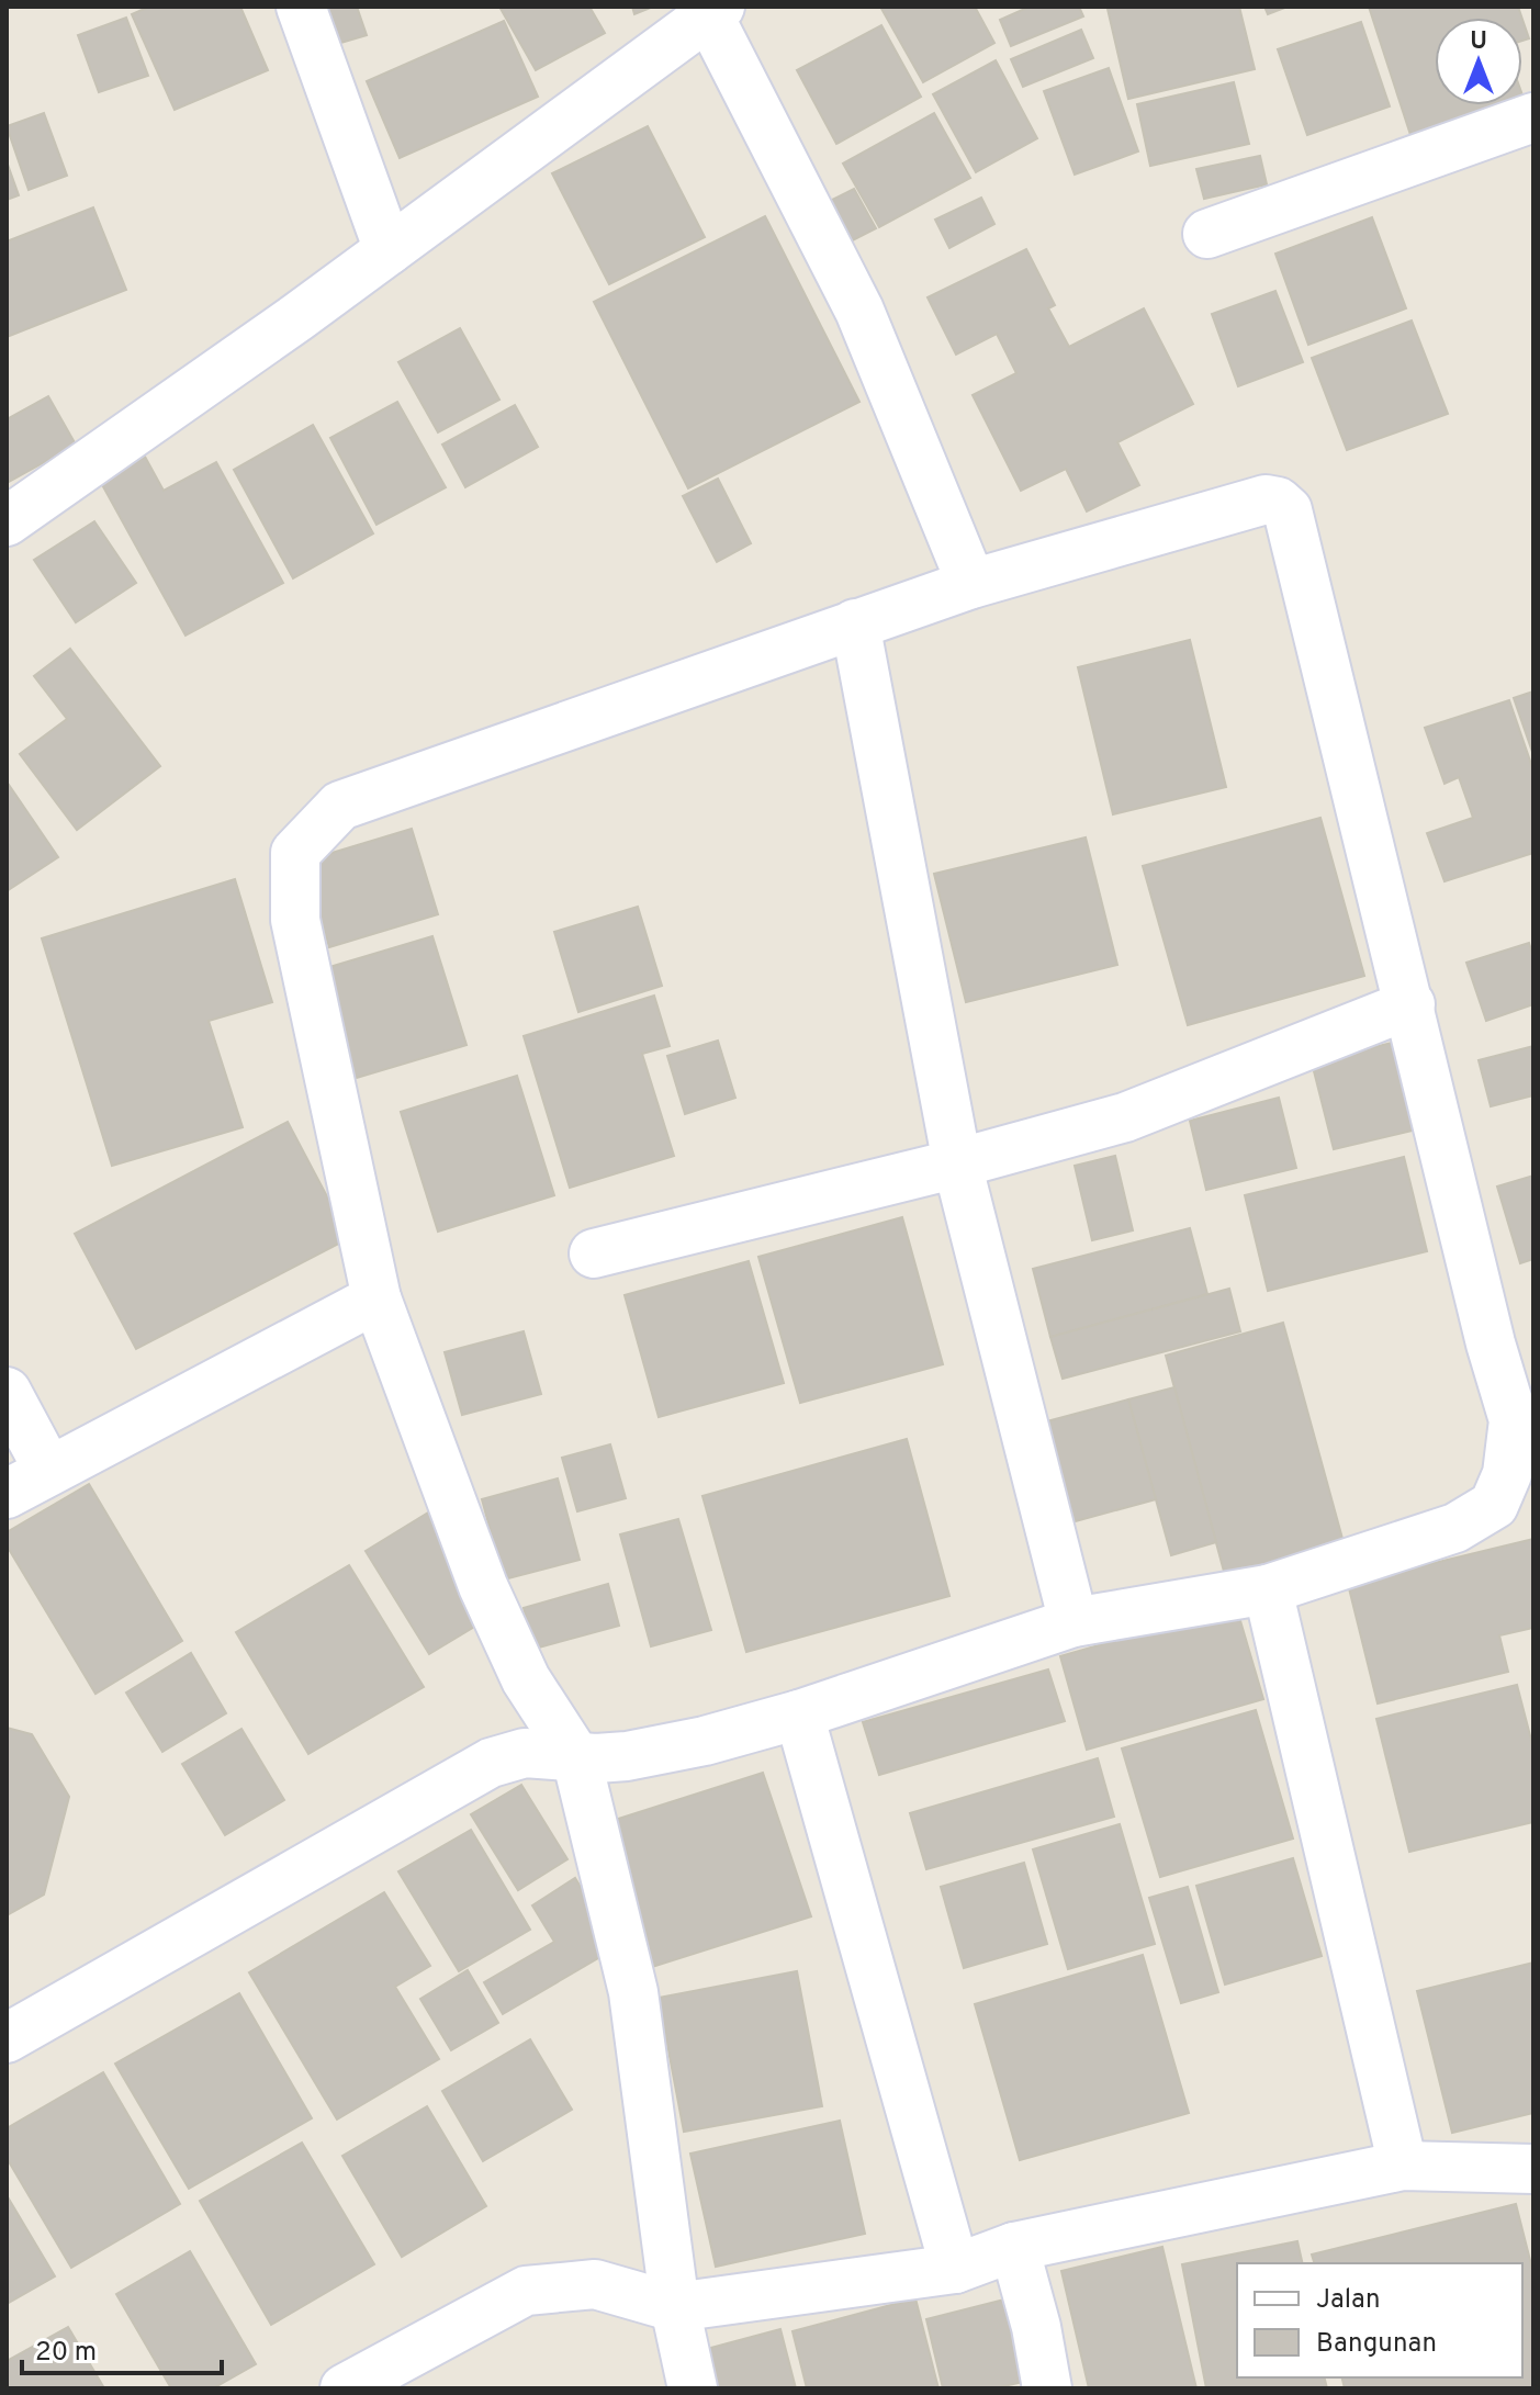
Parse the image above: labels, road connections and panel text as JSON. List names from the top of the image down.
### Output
{
  "legend": ["Jalan", "Bangunan"],
  "scale_bar": "20 m",
  "north": "top"
}
